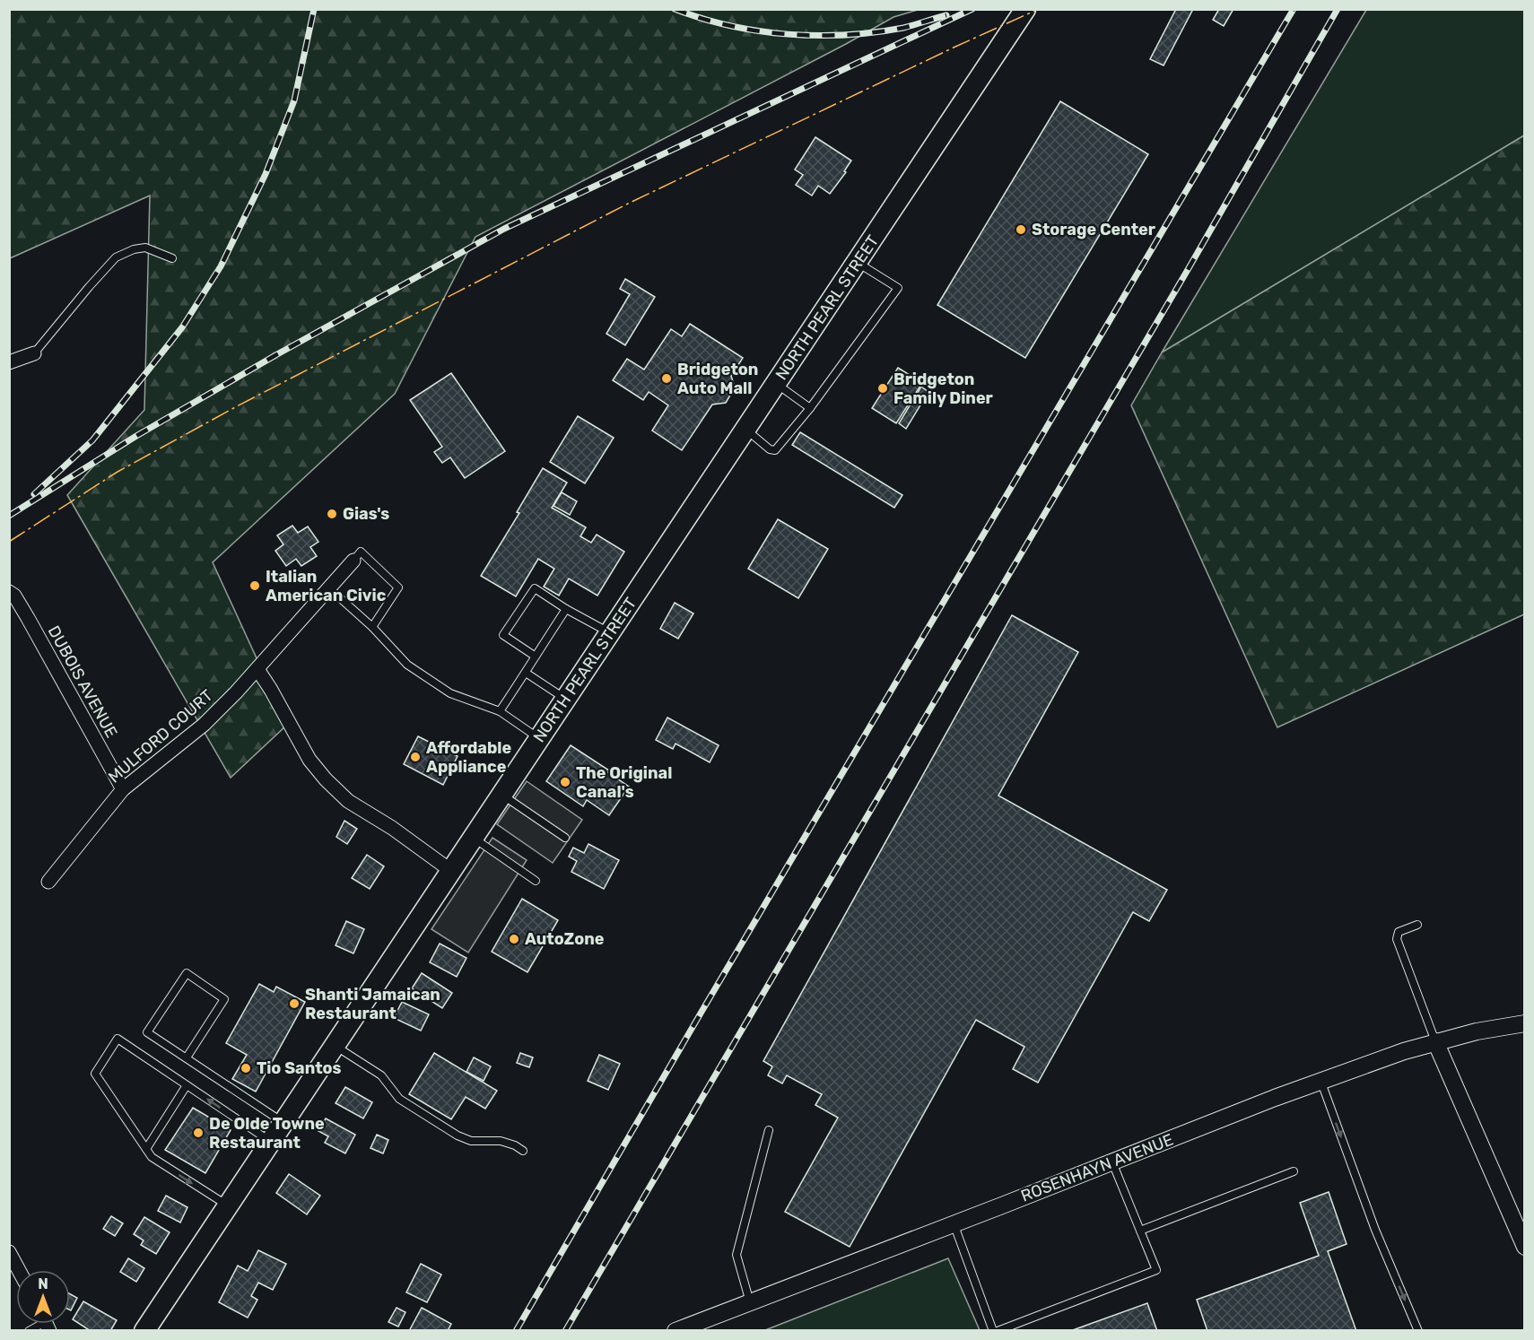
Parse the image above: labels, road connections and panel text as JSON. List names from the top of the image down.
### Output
{
  "streets": {
    "main road": ["NORTH PEARL STREET"],
    "street": ["DUBOIS AVENUE", "MULFORD COURT", "ROSENHAYN AVENUE"]
  },
  "crossings": [
    ["DUBOIS AVENUE", "MULFORD COURT"]
  ],
  "places": [
    "Storage Center",
    "Bridgeton Auto Mall",
    "Bridgeton Family Diner",
    "Gias's",
    "Italian American Civic",
    "Affordable Appliance",
    "The Original Canal's",
    "AutoZone",
    "Shanti Jamaican Restaurant",
    "Tio Santos",
    "De Olde Towne Restaurant"
  ],
  "north": "top"
}
